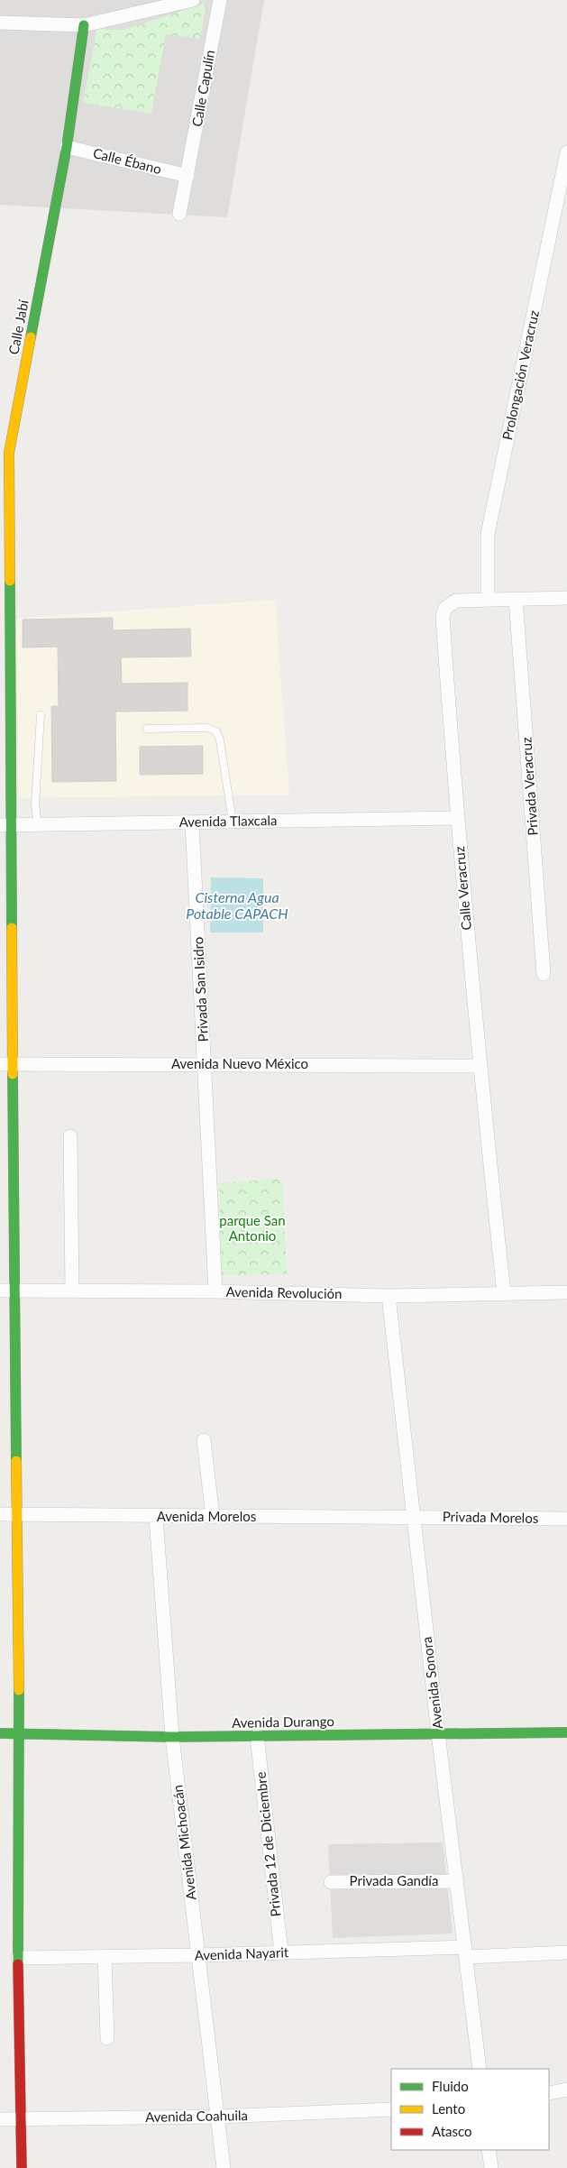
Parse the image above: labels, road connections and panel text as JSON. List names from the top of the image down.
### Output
{
  "streets": {
    "street": [
      "Calle Capulín",
      "Calle Ébano",
      "Calle Jabí",
      "Prolongación Veracruz",
      "Privada Veracruz",
      "Avenida Tlaxcala",
      "Calle Veracruz",
      "Privada San Isidro",
      "Avenida Nuevo México",
      "Avenida Revolución",
      "Avenida Morelos",
      "Privada Morelos",
      "Avenida Sonora",
      "Avenida Durango",
      "Avenida Michoacán",
      "Privada 12 de Diciembre",
      "Privada Gandía",
      "Avenida Nayarit",
      "Avenida Coahuila"
    ]
  },
  "crossings": [
    ["Calle Capulín", "Calle Ébano"],
    ["Calle Ébano", "Calle Jabí"],
    ["Calle Jabí", "Avenida Tlaxcala"],
    ["Calle Jabí", "Avenida Nuevo México"],
    ["Calle Jabí", "Avenida Revolución"],
    ["Calle Jabí", "Avenida Morelos"],
    ["Calle Jabí", "Avenida Durango"],
    ["Calle Jabí", "Avenida Nayarit"],
    ["Calle Jabí", "Avenida Coahuila"],
    ["Prolongación Veracruz", "Calle Veracruz"],
    ["Privada Veracruz", "Calle Veracruz"],
    ["Avenida Tlaxcala", "Calle Veracruz"],
    ["Avenida Tlaxcala", "Privada San Isidro"],
    ["Calle Veracruz", "Avenida Nuevo México"],
    ["Calle Veracruz", "Avenida Revolución"],
    ["Privada San Isidro", "Avenida Nuevo México"],
    ["Privada San Isidro", "Avenida Revolución"],
    ["Avenida Revolución", "Avenida Sonora"],
    ["Avenida Morelos", "Privada Morelos"],
    ["Avenida Morelos", "Avenida Sonora"],
    ["Avenida Morelos", "Avenida Michoacán"],
    ["Privada Morelos", "Avenida Sonora"],
    ["Avenida Sonora", "Avenida Durango"],
    ["Avenida Sonora", "Privada Gandía"],
    ["Avenida Sonora", "Avenida Nayarit"],
    ["Avenida Durango", "Avenida Michoacán"],
    ["Avenida Durango", "Privada 12 de Diciembre"],
    ["Avenida Michoacán", "Avenida Nayarit"],
    ["Avenida Michoacán", "Avenida Coahuila"],
    ["Privada 12 de Diciembre", "Avenida Nayarit"]
  ],
  "water": ["Cisterna Agua Potable CAPACH"],
  "parks": ["parque San Antonio"],
  "legend": ["Fluido", "Lento", "Atasco"]
}
